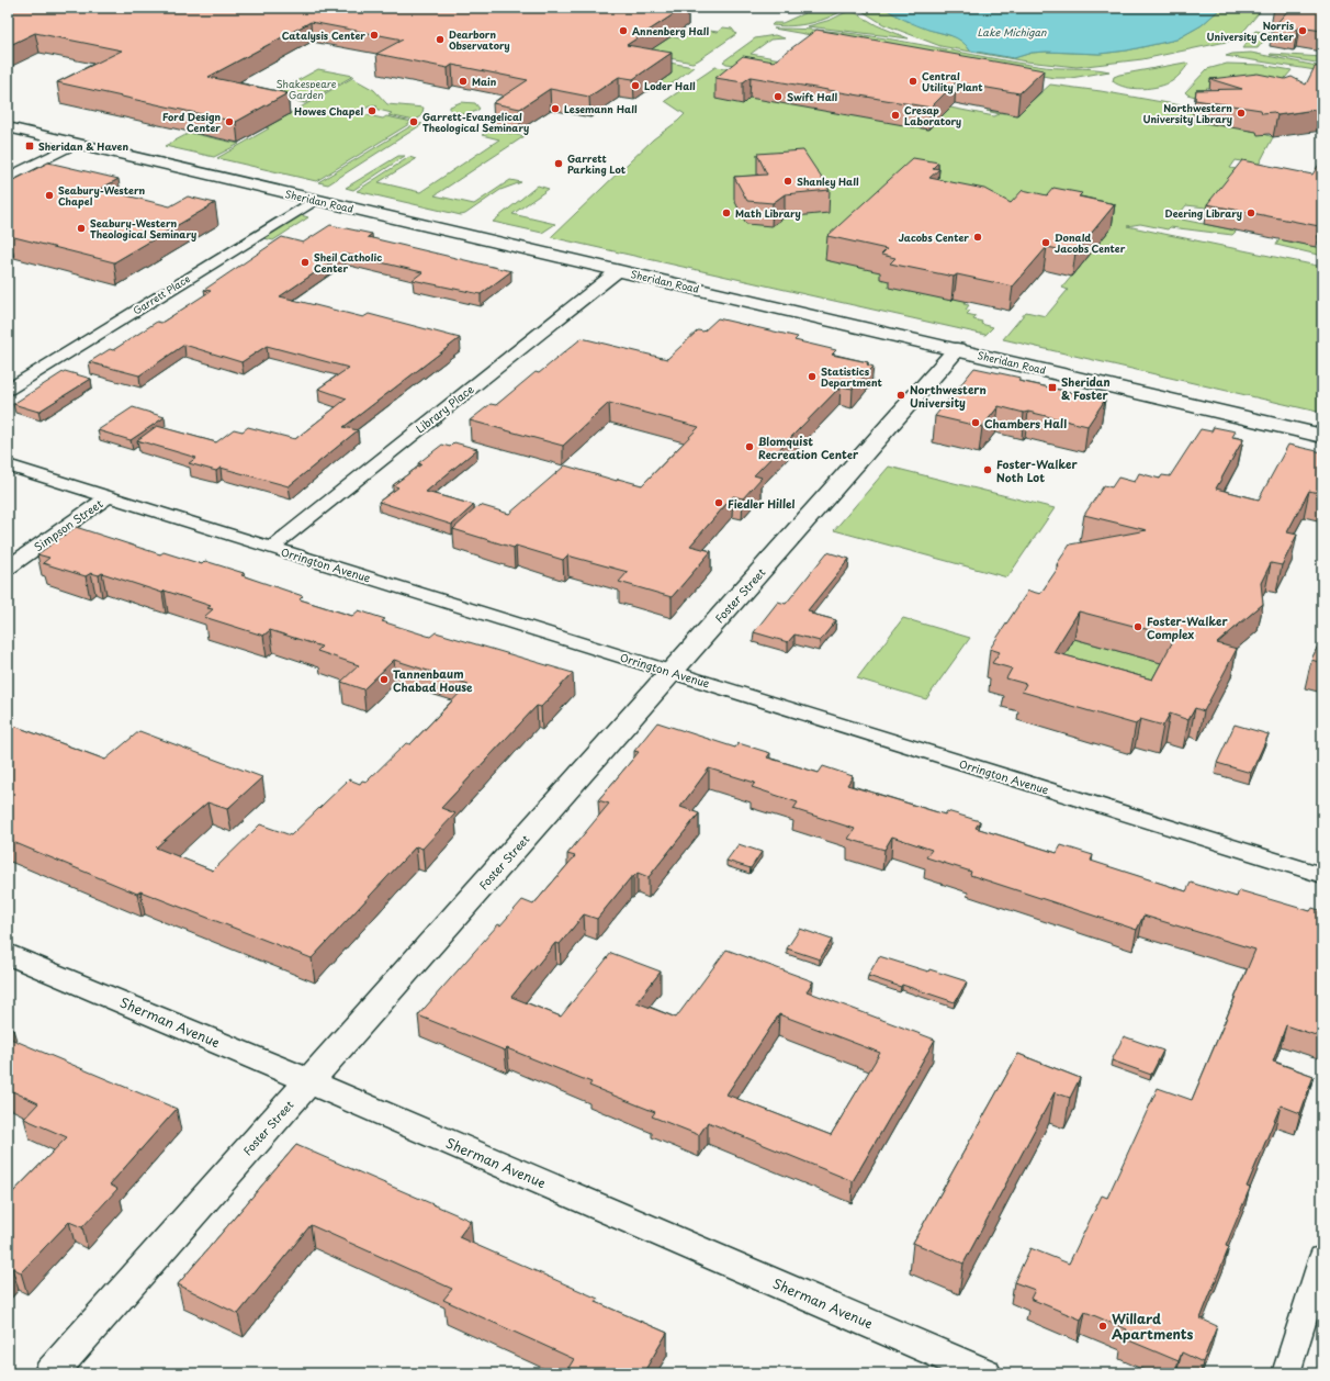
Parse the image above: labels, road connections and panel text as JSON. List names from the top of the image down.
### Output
{
  "streets": {
    "street": [
      "Sheridan Road",
      "Garrett Place",
      "Library Place",
      "Simpson Street",
      "Orrington Avenue",
      "Foster Street",
      "Sherman Avenue"
    ]
  },
  "crossings": [
    ["Sheridan Road", "Garrett Place"],
    ["Sheridan Road", "Library Place"],
    ["Sheridan Road", "Foster Street"],
    ["Library Place", "Orrington Avenue"],
    ["Simpson Street", "Orrington Avenue"],
    ["Orrington Avenue", "Foster Street"],
    ["Foster Street", "Sherman Avenue"]
  ],
  "water": ["Lake Michigan"],
  "parks": ["Shakespeare Garden"],
  "places": {
    "other": [
      "Annenberg Hall",
      "Norris University Center",
      "Catalysis Center",
      "Dearborn Observatory",
      "Main",
      "Central Utility Plant",
      "Loder Hall",
      "Swift Hall",
      "Lesemann Hall",
      "Howes Chapel",
      "Northwestern University Library",
      "Cresap Laboratory",
      "Ford Design Center",
      "Garrett-Evangelical Theological Seminary",
      "Garrett Parking Lot",
      "Shanley Hall",
      "Seabury-Western Chapel",
      "Math Library",
      "Deering Library",
      "Seabury-Western Theological Seminary",
      "Jacobs Center",
      "Donald Jacobs Center",
      "Sheil Catholic Center",
      "Statistics Department",
      "Northwestern University",
      "Chambers Hall",
      "Blomquist Recreation Center",
      "Foster-Walker Noth Lot",
      "Fiedler Hillel",
      "Foster-Walker Complex",
      "Tannenbaum Chabad House",
      "Willard Apartments"
    ],
    "transit": ["Sheridan & Haven", "Sheridan & Foster"]
  }
}
